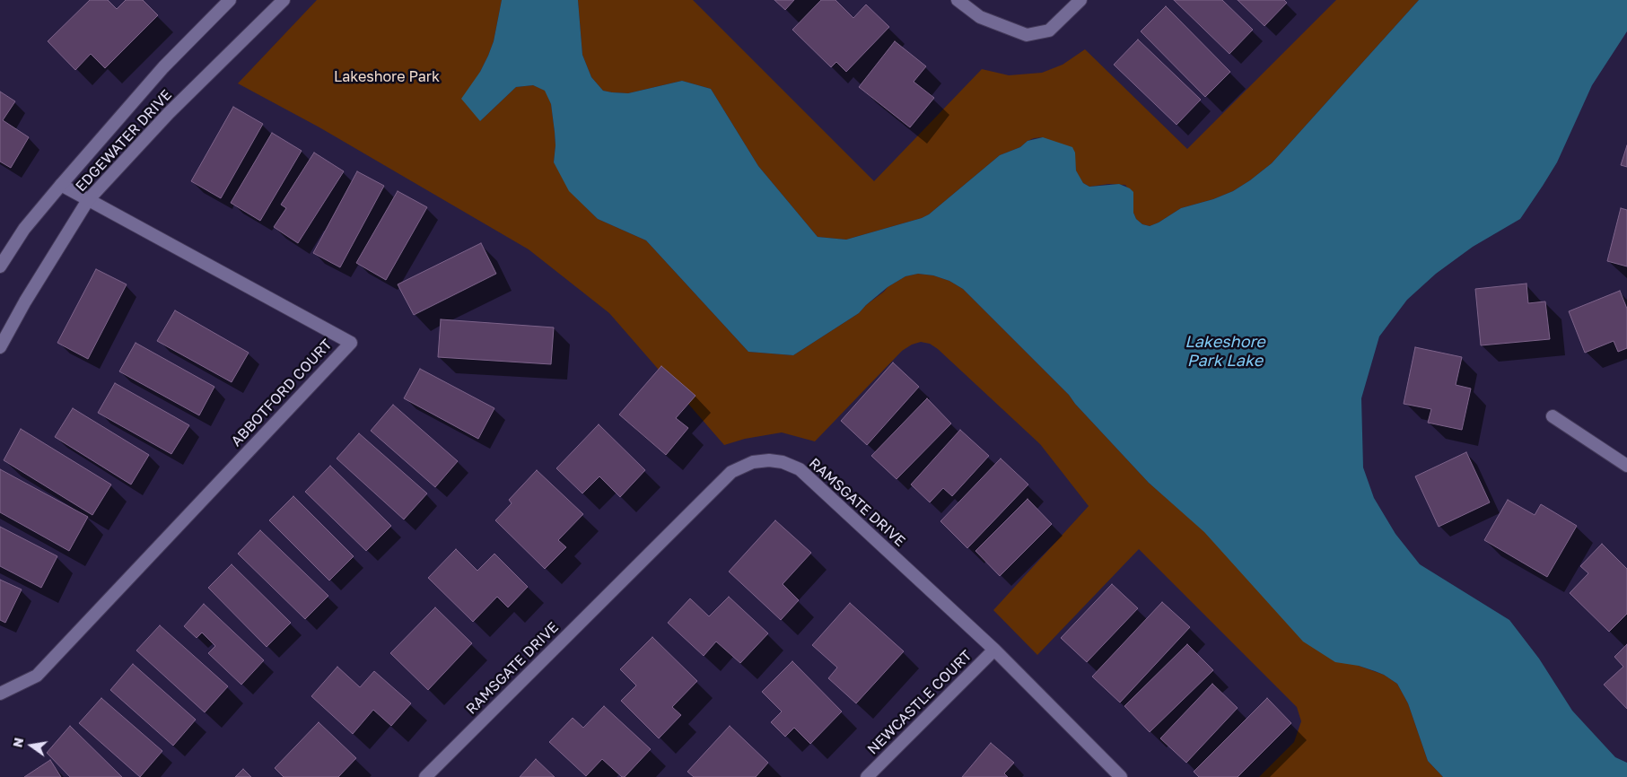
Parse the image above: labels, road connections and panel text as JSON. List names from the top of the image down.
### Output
{
  "streets": {
    "street": [
      "EDGEWATER DRIVE",
      "ABBOTFORD COURT",
      "RAMSGATE DRIVE",
      "NEWCASTLE COURT"
    ]
  },
  "crossings": [
    ["EDGEWATER DRIVE", "ABBOTFORD COURT"],
    ["RAMSGATE DRIVE", "NEWCASTLE COURT"]
  ],
  "water": ["Lakeshore Park Lake"],
  "parks": ["Lakeshore Park"],
  "north": "left"
}
